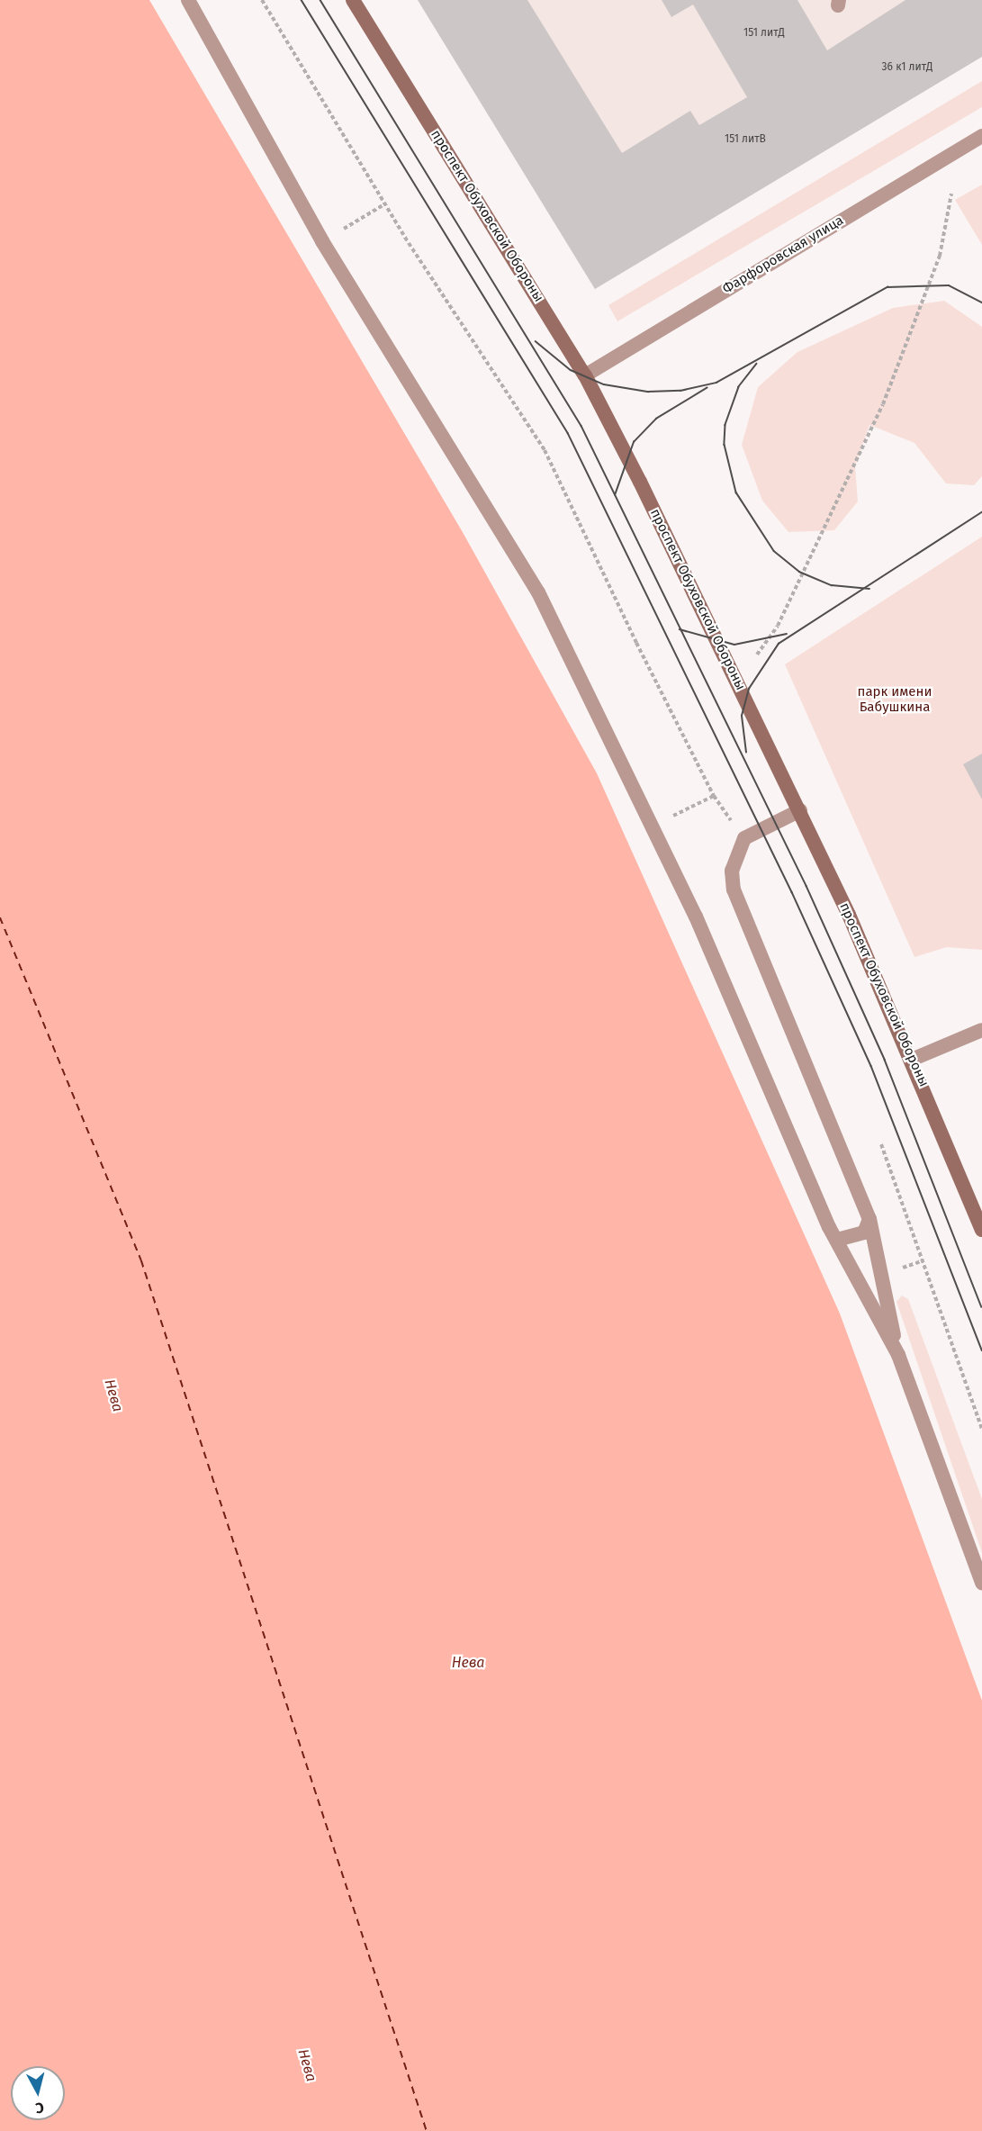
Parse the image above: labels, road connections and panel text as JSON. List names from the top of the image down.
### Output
{
  "streets": {
    "main road": ["проспект Обуховской Обороны"],
    "street": ["Фарфоровская улица"]
  },
  "crossings": [
    ["проспект Обуховской Обороны", "Фарфоровская улица"]
  ],
  "water": ["Нева"],
  "parks": ["парк имени Бабушкина"],
  "house_numbers": ["151 литД", "36 к1 литД", "151 литВ"],
  "north": "bottom"
}
